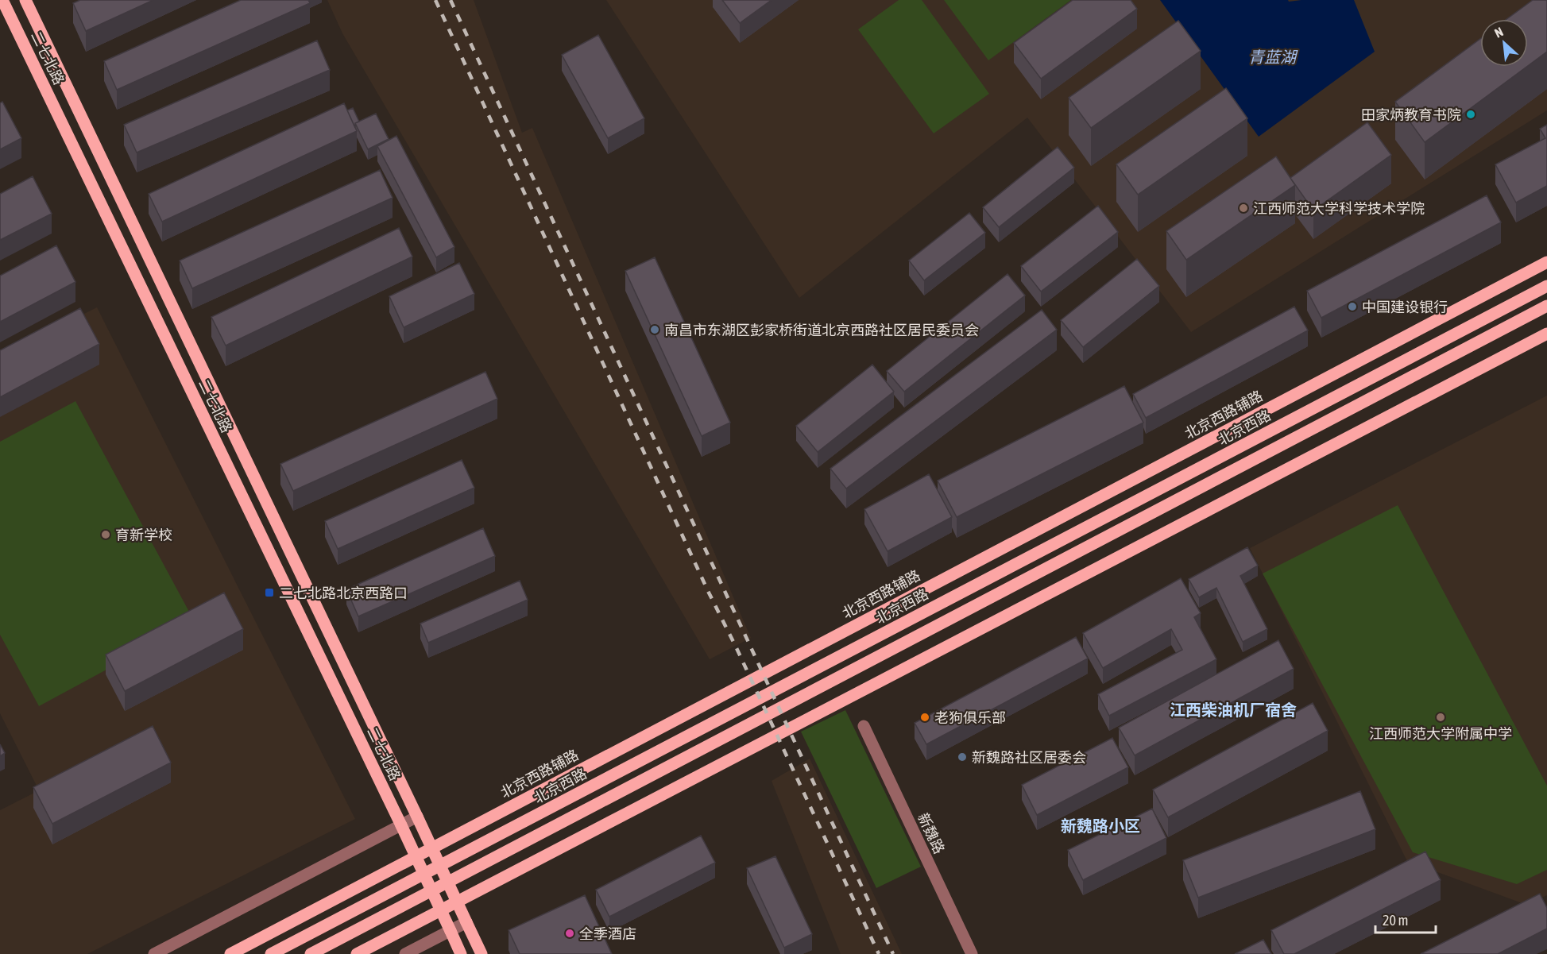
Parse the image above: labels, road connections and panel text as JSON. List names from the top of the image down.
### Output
{
  "streets": {
    "main road": ["二七北路", "北京西路辅路", "北京西路"],
    "street": ["新魏路"]
  },
  "districts": ["江西柴油机厂宿舍", "新魏路小区"],
  "water": ["青蓝湖"],
  "places": {
    "other": [
      "田家炳教育书院",
      "江西师范大学科学技术学院",
      "中国建设银行",
      "南昌市东湖区彭家桥街道北京西路社区居民委员会",
      "育新学校",
      "老狗俱乐部",
      "江西师范大学附属中学",
      "新魏路社区居委会",
      "全季酒店"
    ],
    "transit": ["二七北路北京西路口"]
  },
  "scale_bar": "20 m",
  "north": "top left"
}
